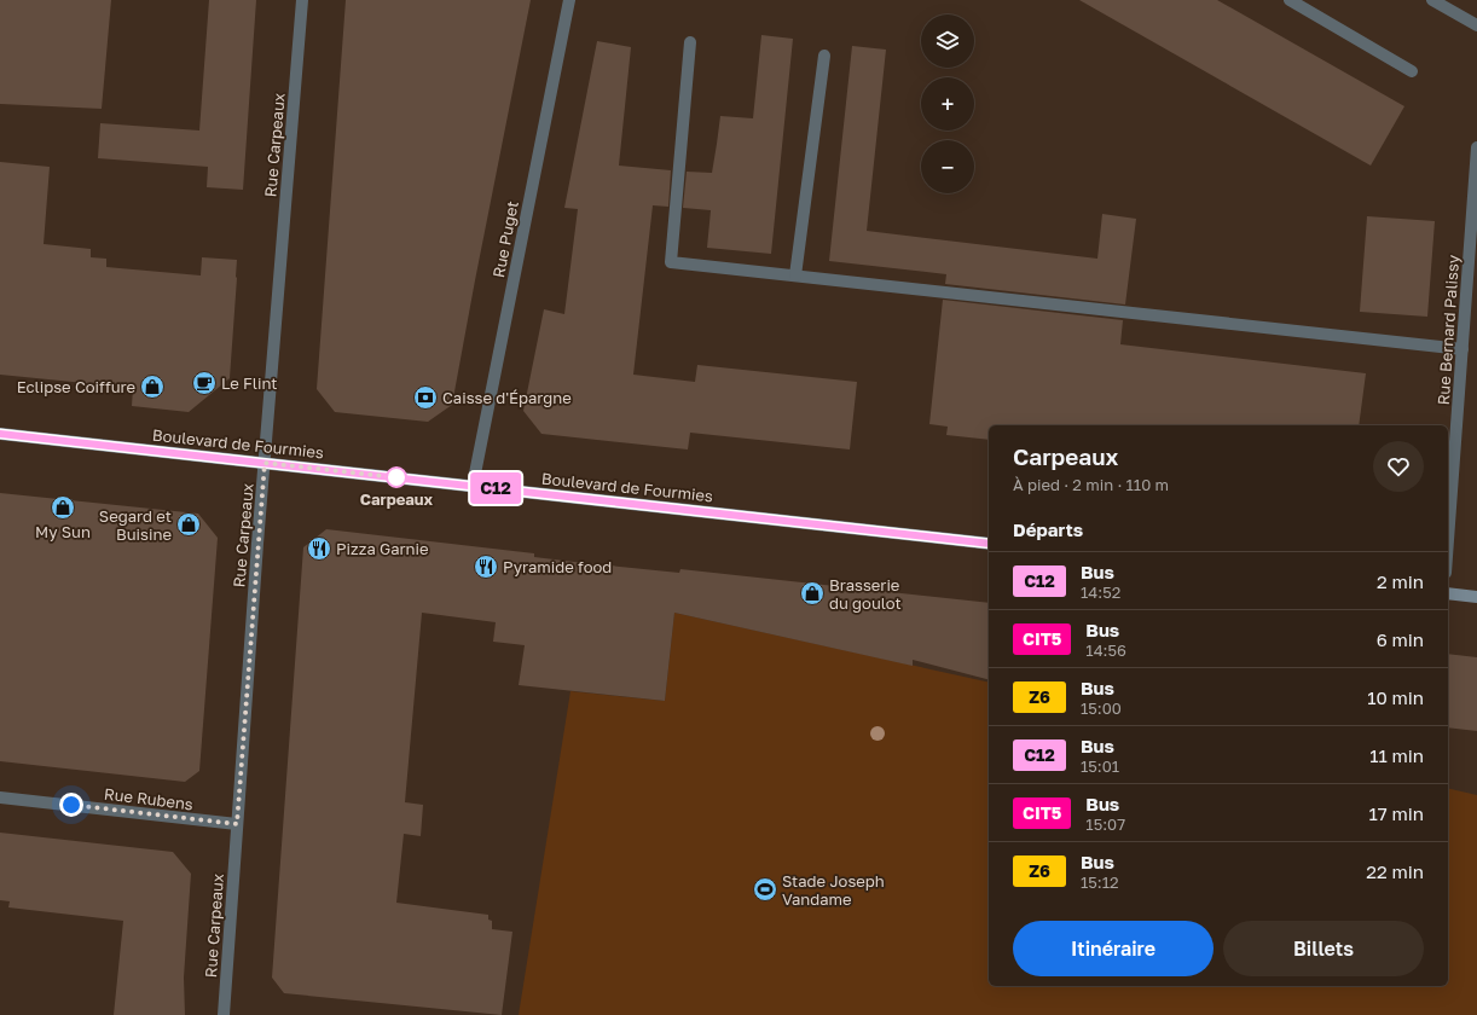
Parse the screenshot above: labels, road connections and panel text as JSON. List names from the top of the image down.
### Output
{
  "streets": {
    "street": [
      "Rue Carpeaux",
      "Rue Puget",
      "Rue Bernard Palissy",
      "Boulevard de Fourmies",
      "Rue Rubens"
    ]
  },
  "crossings": [
    ["Rue Carpeaux", "Boulevard de Fourmies"],
    ["Rue Carpeaux", "Rue Rubens"],
    ["Rue Puget", "Boulevard de Fourmies"]
  ],
  "places": {
    "cafe": ["Le Flint"],
    "shop": [
      "Eclipse Coiffure",
      "My Sun",
      "Segard et Buisine",
      "Brasserie du goulot"
    ],
    "bank": ["Caisse d'Épargne"],
    "other": ["Carpeaux"],
    "restaurant": ["Pizza Garnie", "Pyramide food"],
    "sports": ["Stade Joseph Vandame"]
  },
  "lines": ["bus line C12"],
  "page": {
    "on_map": "C12",
    "map_buttons": ["+", "−"],
    "heading": [
      ["Carpeaux", "À pied · 2 min · 110 m"],
      "Départs"
    ],
    "list": [
      {
        "mark": "C12",
        "name": "Bus",
        "note": "14:52",
        "value": "2 min"
      },
      {
        "mark": "CIT5",
        "name": "Bus",
        "note": "14:56",
        "value": "6 min"
      },
      {
        "mark": "Z6",
        "name": "Bus",
        "note": "15:00",
        "value": "10 min"
      },
      {
        "mark": "C12",
        "name": "Bus",
        "note": "15:01",
        "value": "11 min"
      },
      {
        "mark": "CIT5",
        "name": "Bus",
        "note": "15:07",
        "value": "17 min"
      },
      {
        "mark": "Z6",
        "name": "Bus",
        "note": "15:12",
        "value": "22 min"
      }
    ],
    "buttons": ["Itinéraire", "Billets"]
  }
}
